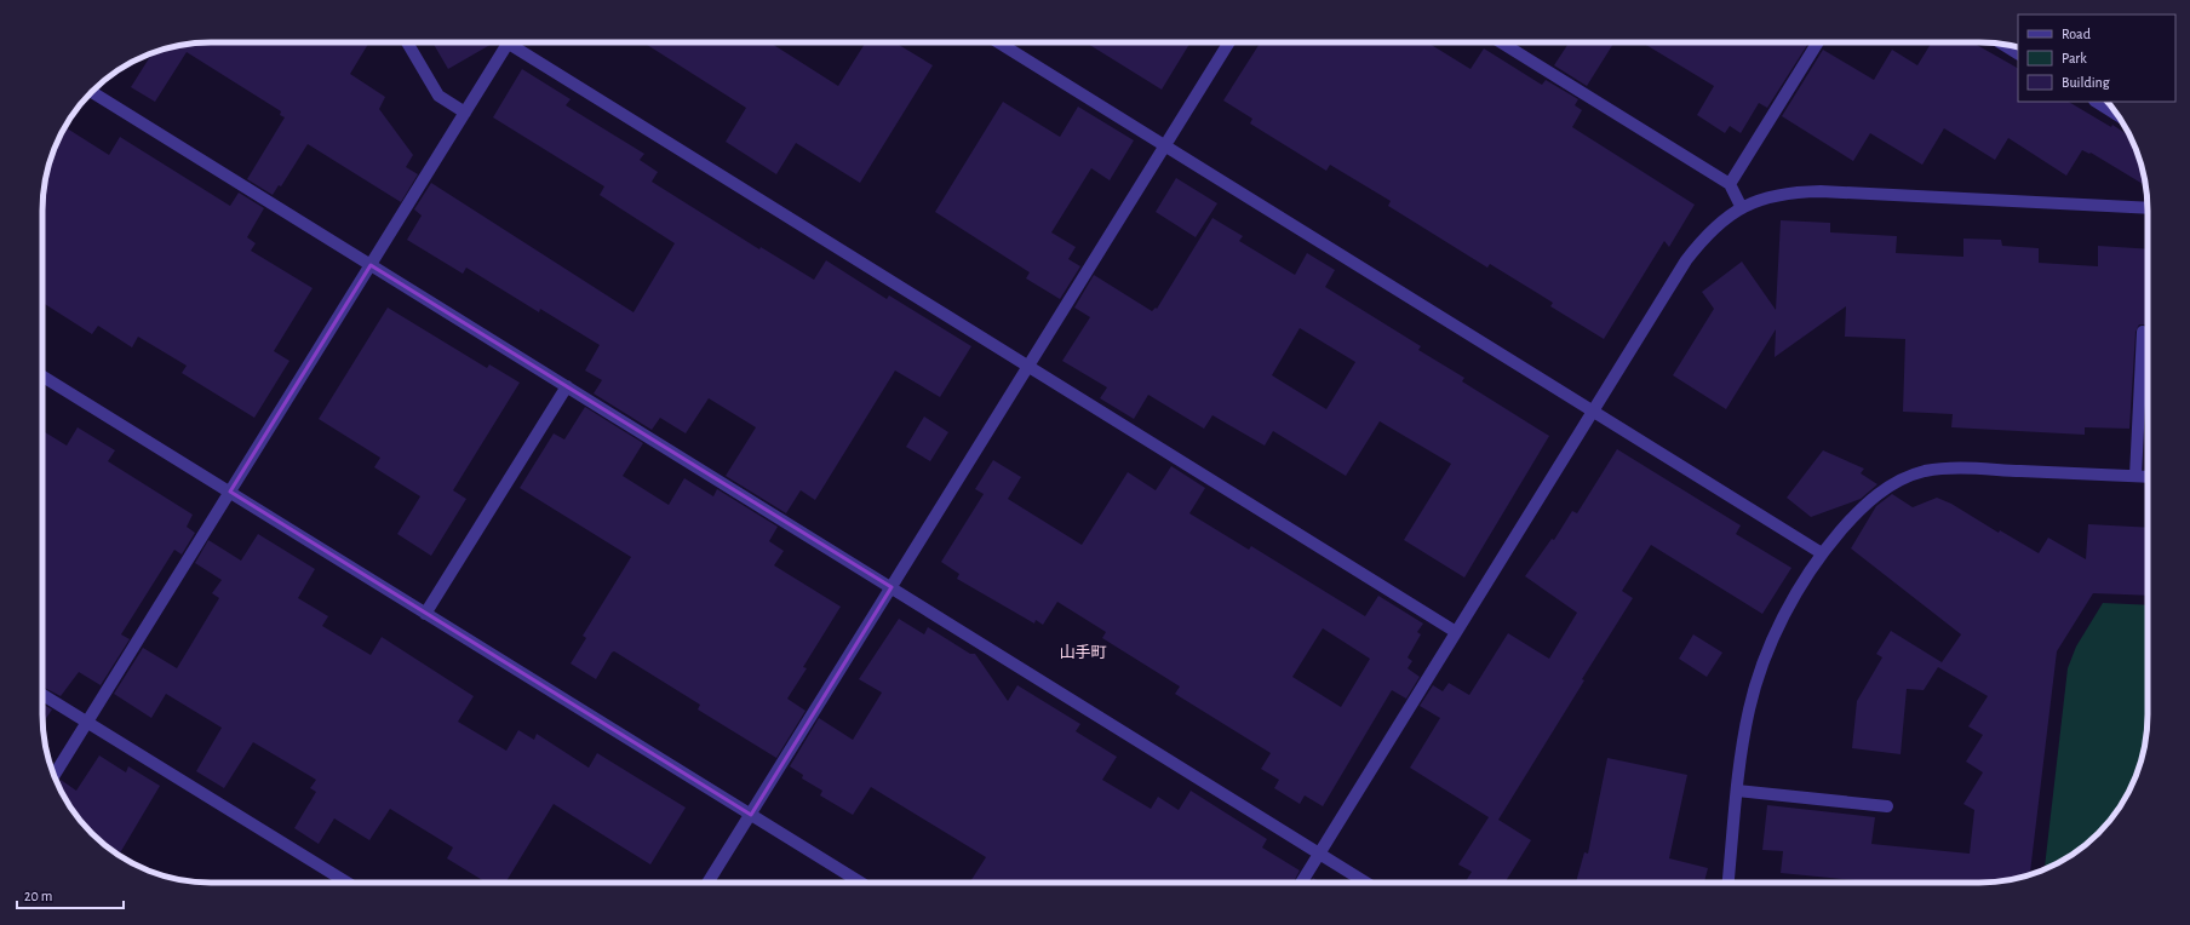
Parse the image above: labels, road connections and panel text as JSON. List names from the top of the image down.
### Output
{
  "districts": ["山手町"],
  "legend": ["Road", "Park", "Building"],
  "scale_bar": "20 m"
}
